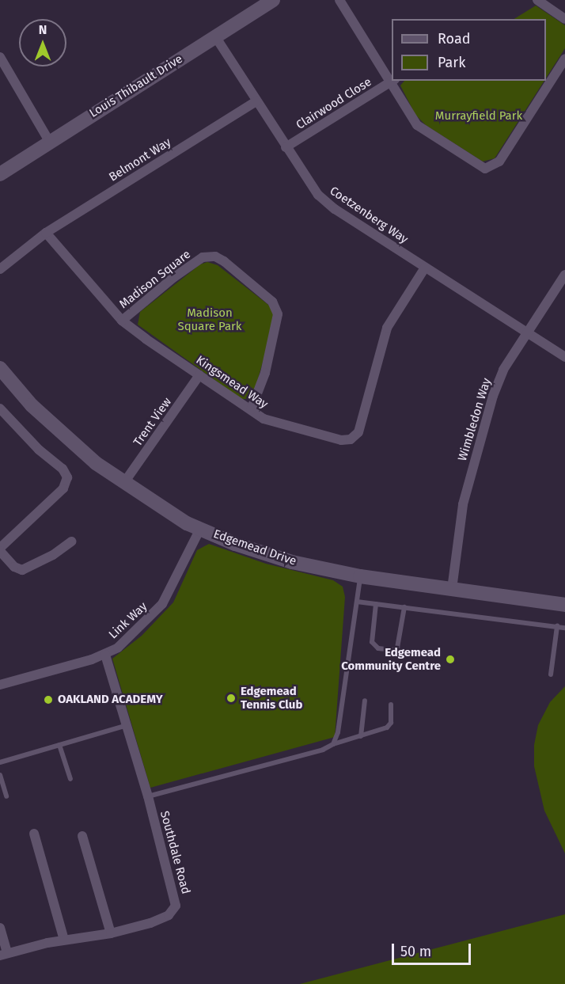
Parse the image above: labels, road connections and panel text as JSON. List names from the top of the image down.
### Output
{
  "streets": {
    "street": [
      "Louis Thibault Drive",
      "Clairwood Close",
      "Belmont Way",
      "Coetzenberg Way",
      "Madison Square",
      "Kingsmead Way",
      "Wimbledon Way",
      "Trent View",
      "Edgemead Drive",
      "Link Way",
      "Southdale Road"
    ]
  },
  "crossings": [
    ["Louis Thibault Drive", "Coetzenberg Way"],
    ["Clairwood Close", "Coetzenberg Way"],
    ["Belmont Way", "Coetzenberg Way"],
    ["Belmont Way", "Kingsmead Way"],
    ["Coetzenberg Way", "Kingsmead Way"],
    ["Coetzenberg Way", "Wimbledon Way"],
    ["Madison Square", "Kingsmead Way"],
    ["Kingsmead Way", "Trent View"],
    ["Wimbledon Way", "Edgemead Drive"],
    ["Trent View", "Edgemead Drive"],
    ["Edgemead Drive", "Link Way"],
    ["Link Way", "Southdale Road"]
  ],
  "parks": ["Murrayfield Park", "Madison Square Park"],
  "places": ["Edgemead Community Centre", "Edgemead Tennis Club", "OAKLAND ACADEMY"],
  "legend": ["Road", "Park"],
  "scale_bar": "50 m",
  "north": "top"
}
